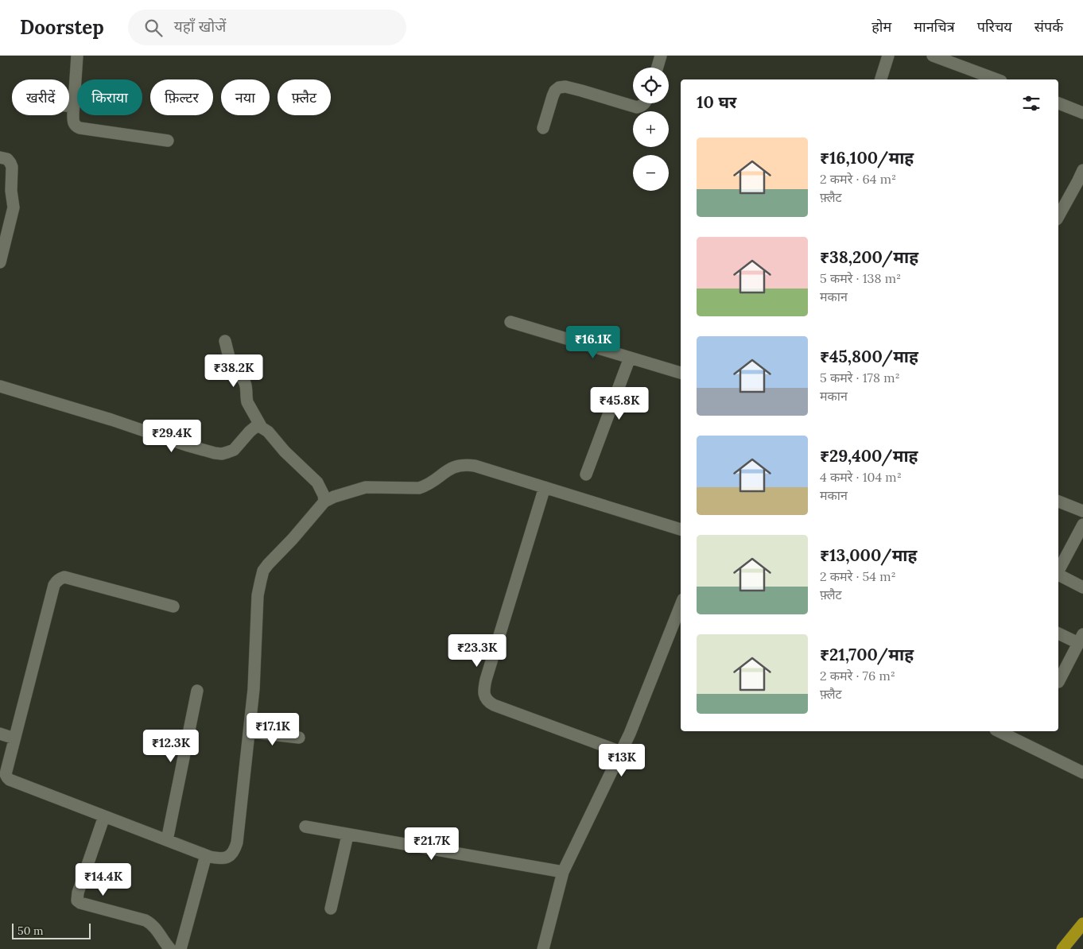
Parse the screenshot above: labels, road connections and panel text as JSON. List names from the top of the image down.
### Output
{
  "scale_bar": "50 m",
  "page": {
    "header": "Doorstep",
    "search": "यहाँ खोजें",
    "nav": [
      "होम",
      "मानचित्र",
      "परिचय",
      "संपर्क"
    ],
    "map_buttons": ["+", "−"],
    "chip": [
      "खरीदें",
      "किराया",
      "फ़िल्टर",
      "नया",
      "फ़्लैट"
    ],
    "heading": "10 घर",
    "list": [
      {
        "name": "₹16,100/माह",
        "note": "2 कमरे · 64 m² · फ़्लैट"
      },
      {
        "name": "₹38,200/माह",
        "note": "5 कमरे · 138 m² · मकान"
      },
      {
        "name": "₹45,800/माह",
        "note": "5 कमरे · 178 m² · मकान"
      },
      {
        "name": "₹29,400/माह",
        "note": "4 कमरे · 104 m² · मकान"
      },
      {
        "name": "₹13,000/माह",
        "note": "2 कमरे · 54 m² · फ़्लैट"
      },
      {
        "name": "₹21,700/माह",
        "note": "2 कमरे · 76 m² · फ़्लैट"
      }
    ],
    "price": [
      "₹16.1K",
      "₹38.2K",
      "₹45.8K",
      "₹29.4K",
      "₹23.3K",
      "₹17.1K",
      "₹12.3K",
      "₹13K",
      "₹21.7K",
      "₹14.4K"
    ],
    "scale": "50 m"
  }
}
